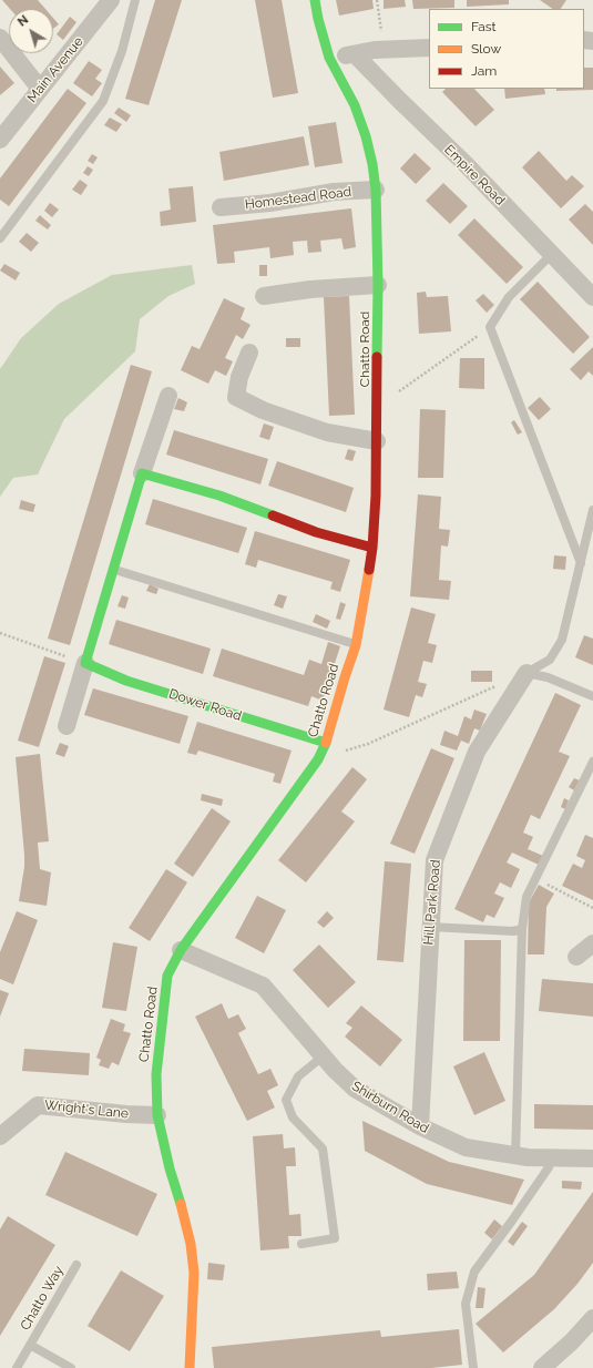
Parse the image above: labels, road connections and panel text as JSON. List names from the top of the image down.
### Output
{
  "streets": {
    "street": [
      "Main Avenue",
      "Empire Road",
      "Homestead Road",
      "Chatto Road",
      "Dower Road",
      "Hill Park Road",
      "Shirburn Road",
      "Wright's Lane"
    ],
    "lane": ["Chatto Way"]
  },
  "crossings": [
    ["Homestead Road", "Chatto Road"],
    ["Chatto Road", "Dower Road"],
    ["Chatto Road", "Shirburn Road"],
    ["Chatto Road", "Wright's Lane"],
    ["Hill Park Road", "Shirburn Road"]
  ],
  "legend": ["Fast", "Slow", "Jam"],
  "north": "top left"
}
